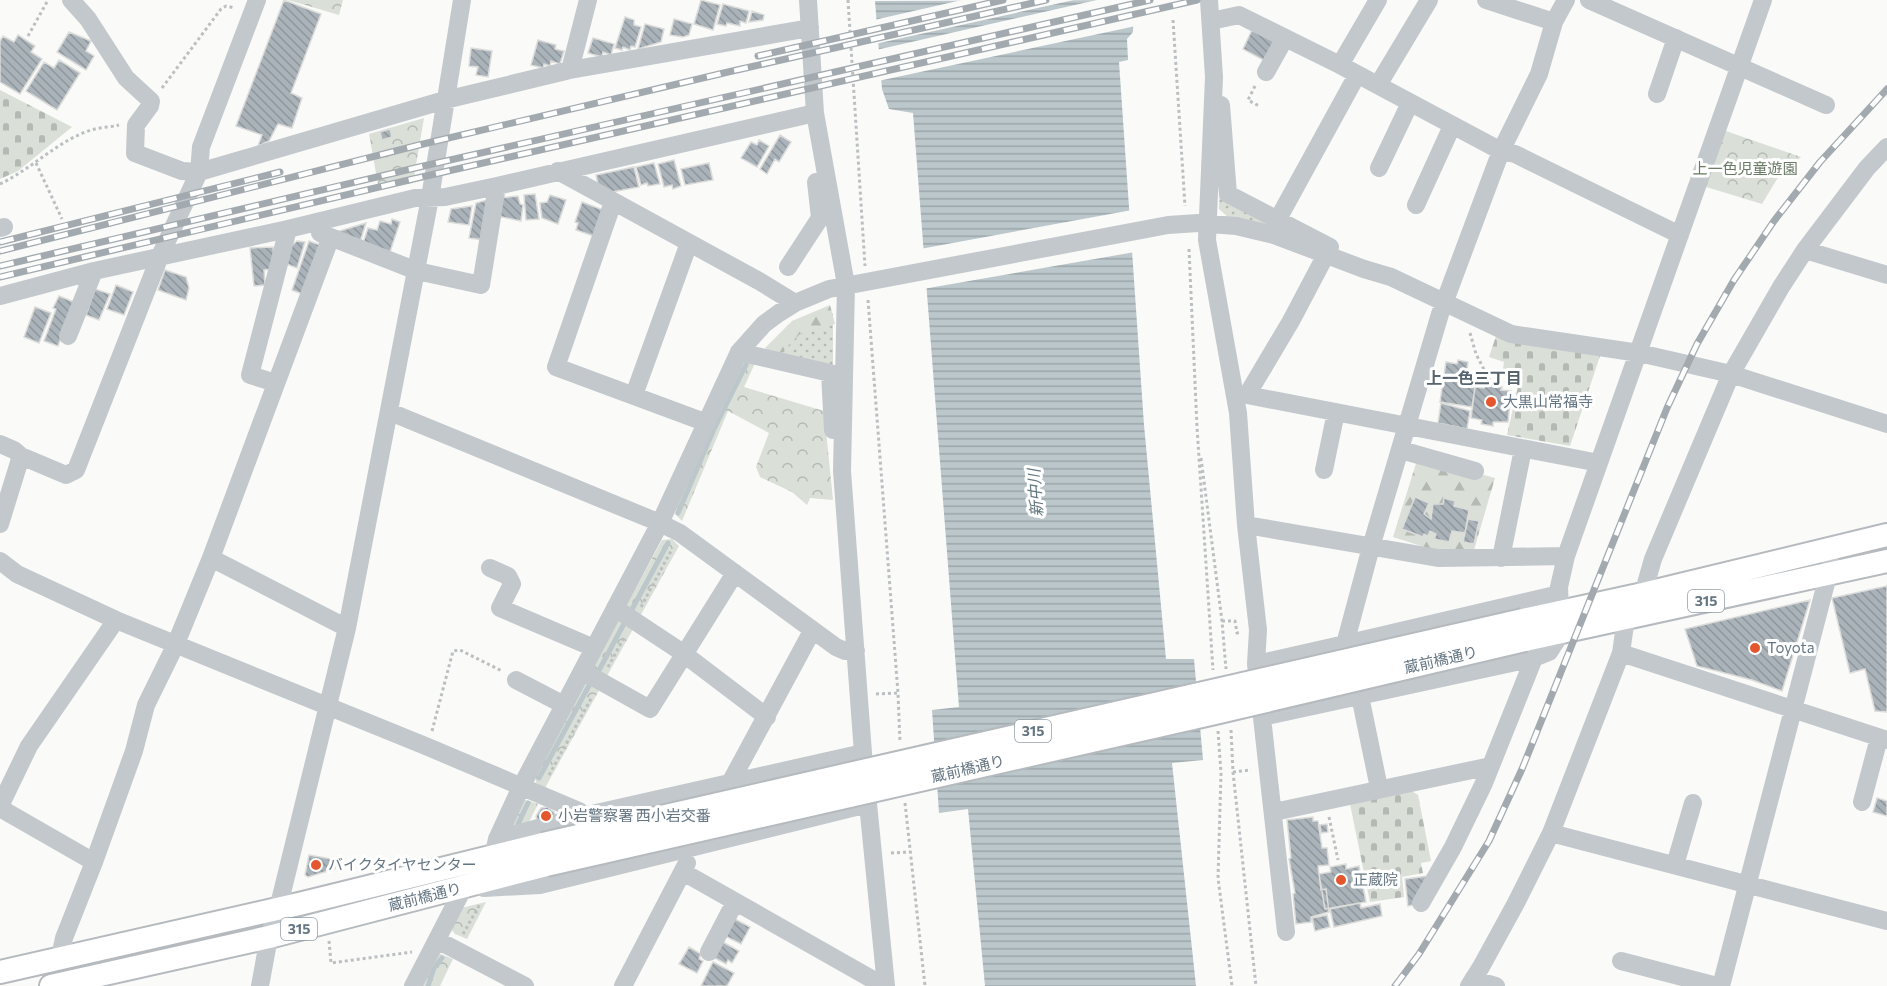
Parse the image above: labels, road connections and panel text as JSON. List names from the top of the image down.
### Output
{
  "streets": {
    "main road": ["315", "蔵前橋通り"]
  },
  "districts": ["上一色三丁目"],
  "water": ["新中川"],
  "parks": ["上一色児童遊園"],
  "places": [
    "大黒山常福寺",
    "Toyota",
    "小岩警察署 西小岩交番",
    "バイクタイヤセンター",
    "正蔵院"
  ]
}
